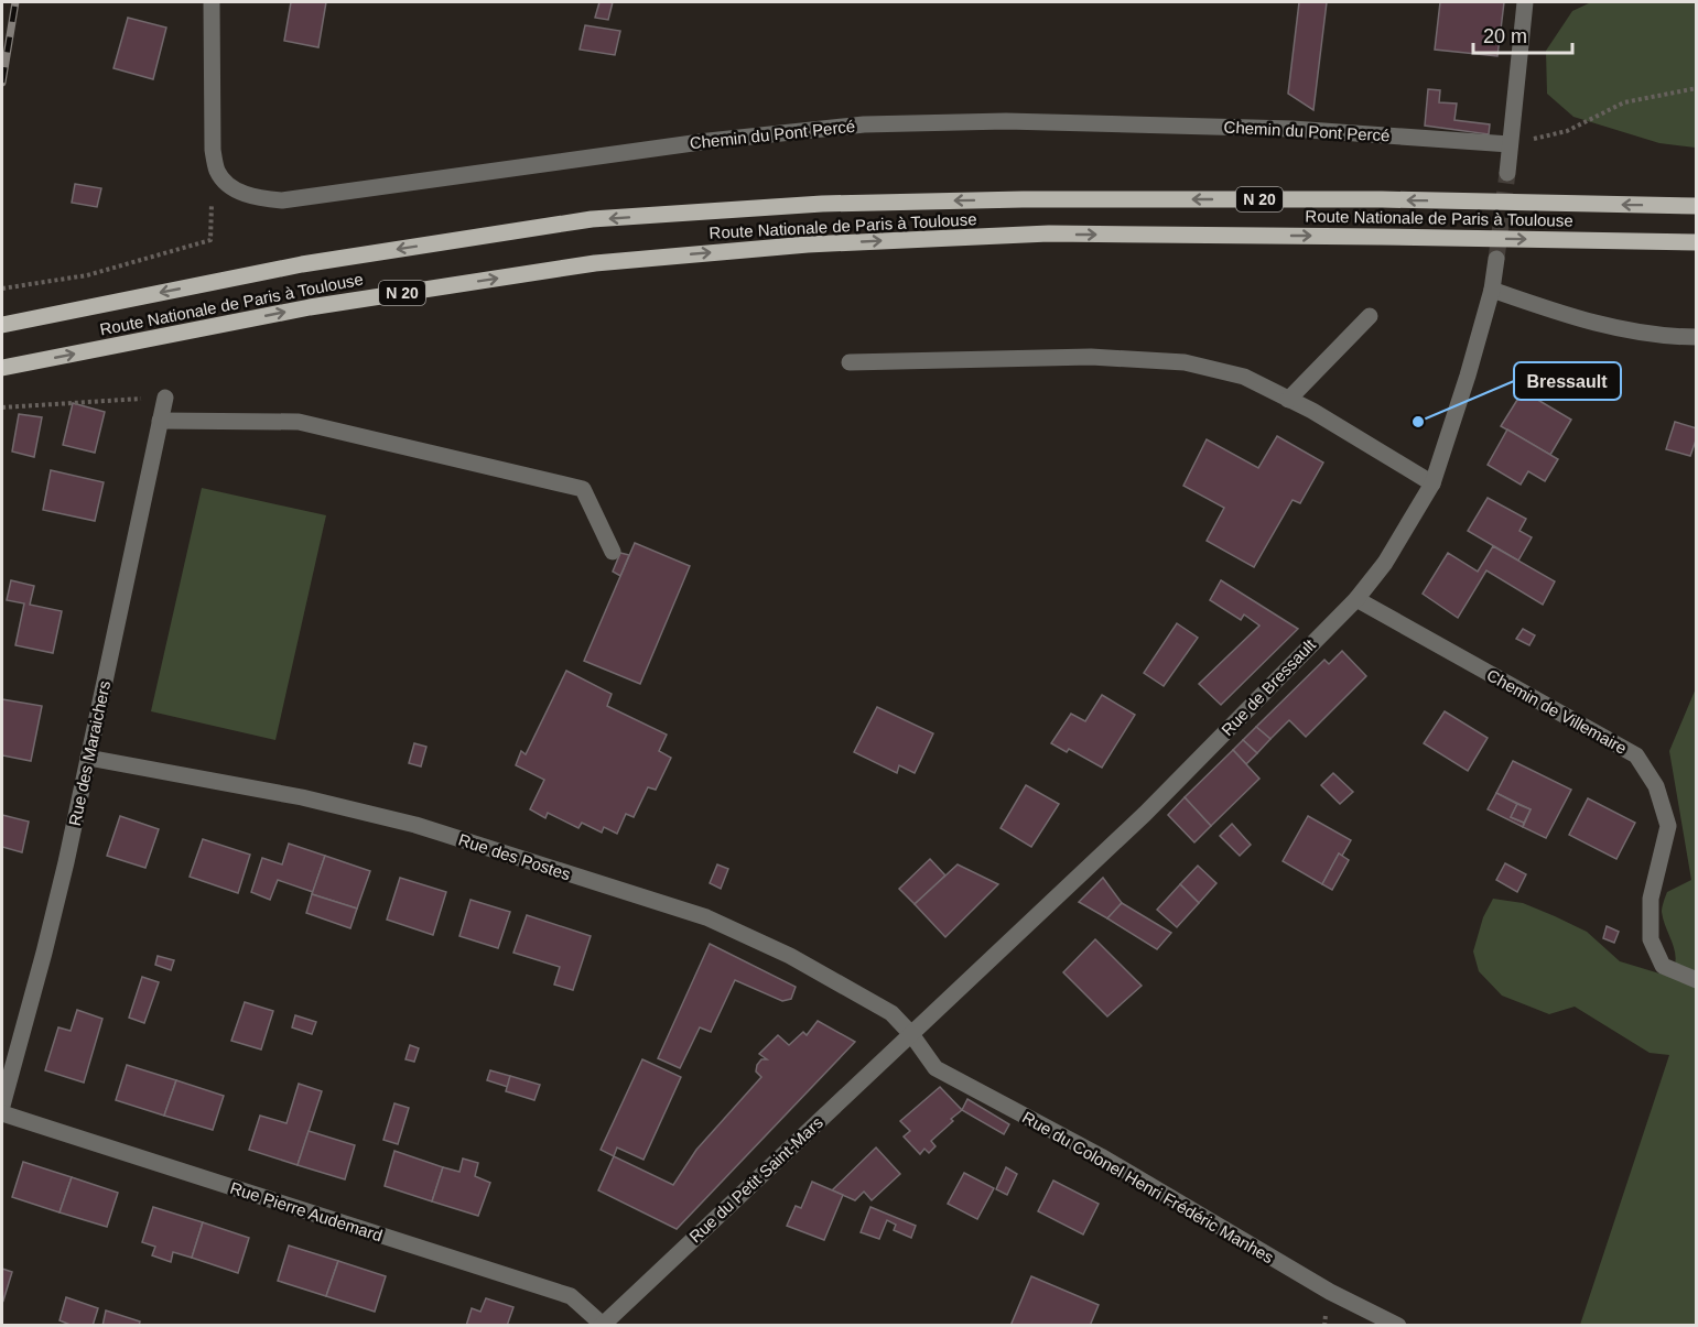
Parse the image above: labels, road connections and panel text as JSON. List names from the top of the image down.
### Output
{
  "streets": {
    "main road": ["N 20", "Route Nationale de Paris à Toulouse"],
    "street": [
      "Chemin du Pont Percé",
      "Rue de Bressault",
      "Chemin de Villemaire",
      "Rue des Maraichers",
      "Rue des Postes",
      "Rue du Petit Saint-Mars",
      "Rue du Colonel Henri Frédéric Manhes",
      "Rue Pierre Audemard"
    ]
  },
  "crossings": [
    ["Rue de Bressault", "Chemin de Villemaire"],
    ["Rue de Bressault", "Rue des Postes"],
    ["Rue de Bressault", "Rue du Petit Saint-Mars"],
    ["Rue de Bressault", "Rue du Colonel Henri Frédéric Manhes"],
    ["Rue des Maraichers", "Rue des Postes"],
    ["Rue des Postes", "Rue du Petit Saint-Mars"],
    ["Rue des Postes", "Rue du Colonel Henri Frédéric Manhes"],
    ["Rue du Petit Saint-Mars", "Rue du Colonel Henri Frédéric Manhes"],
    ["Rue du Petit Saint-Mars", "Rue Pierre Audemard"]
  ],
  "places": ["Bressault"],
  "scale_bar": "20 m"
}
